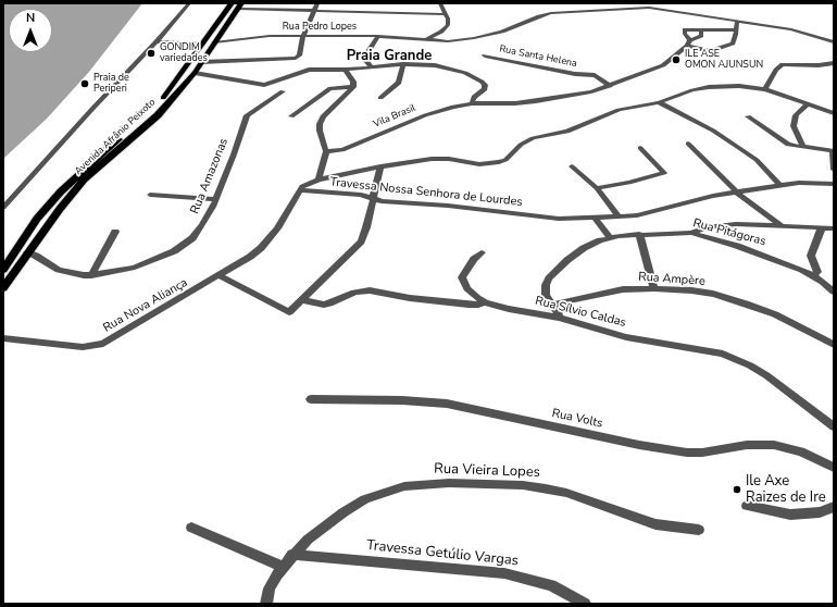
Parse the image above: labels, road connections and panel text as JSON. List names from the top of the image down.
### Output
{
  "streets": {
    "main road": ["Avenida Afrânio Peixoto"],
    "street": [
      "Rua Pedro Lopes",
      "Rua Santa Helena",
      "Vila Brasil",
      "Rua Amazonas",
      "Travessa Nossa Senhora de Lourdes",
      "Rua Pitágoras",
      "Rua Ampère",
      "Rua Nova Aliança",
      "Rua Sílvio Caldas",
      "Rua Volts",
      "Rua Vieira Lopes",
      "Travessa Getúlio Vargas"
    ]
  },
  "crossings": [
    ["Rua Pedro Lopes", "Avenida Afrânio Peixoto"],
    ["Rua Santa Helena", "Vila Brasil"],
    ["Avenida Afrânio Peixoto", "Rua Amazonas"],
    ["Travessa Nossa Senhora de Lourdes", "Rua Nova Aliança"],
    ["Rua Pitágoras", "Rua Ampère"],
    ["Rua Pitágoras", "Rua Sílvio Caldas"],
    ["Rua Vieira Lopes", "Travessa Getúlio Vargas"]
  ],
  "districts": ["Praia Grande"],
  "places": [
    "GONDIM variedades",
    "ILE ASE OMON AJUNSUN",
    "Praia de Periperi",
    "Ile Axe Raizes de Ire"
  ],
  "north": "top"
}
